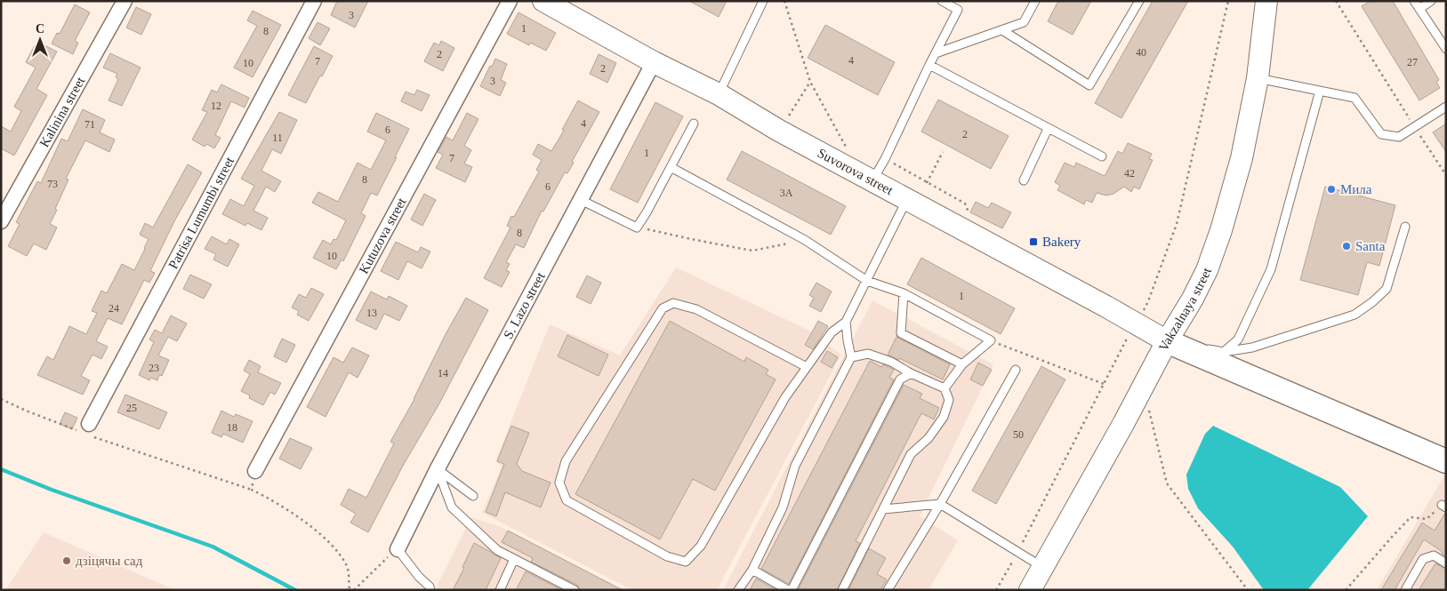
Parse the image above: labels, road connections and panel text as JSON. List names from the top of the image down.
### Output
{
  "streets": {
    "main road": ["Suvorova street", "Vakzalnaya street"],
    "street": [
      "Kalinina street",
      "Patrisa Lumumbi street",
      "Kutuzova street",
      "S. Lazo street"
    ]
  },
  "crossings": [
    ["Suvorova street", "S. Lazo street"],
    ["Suvorova street", "Vakzalnaya street"]
  ],
  "places": {
    "other": ["Мила", "Santa", "дзіцячы сад"],
    "transit": ["Bakery"]
  },
  "house_numbers": [
    "3",
    "1",
    "8",
    "40",
    "2",
    "4",
    "7",
    "27",
    "10",
    "2",
    "3",
    "12",
    "4",
    "71",
    "6",
    "2",
    "11",
    "1",
    "7",
    "42",
    "8",
    "73",
    "6",
    "3А",
    "8",
    "10",
    "1",
    "24",
    "13",
    "23",
    "14",
    "25",
    "18",
    "50"
  ],
  "north": "top"
}
